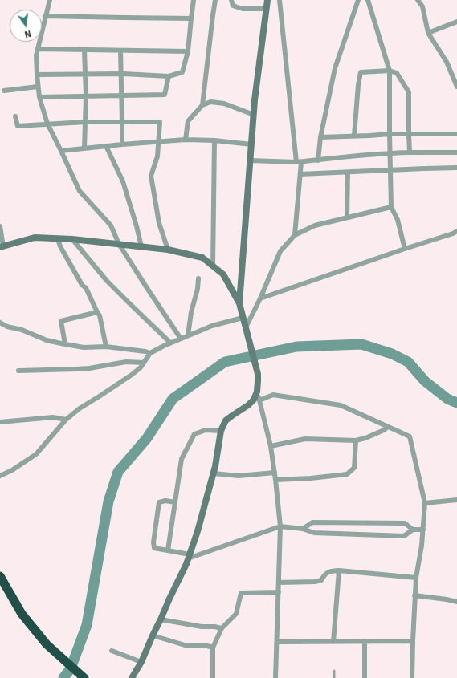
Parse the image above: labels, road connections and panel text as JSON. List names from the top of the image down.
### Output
{
  "north": "bottom"
}
